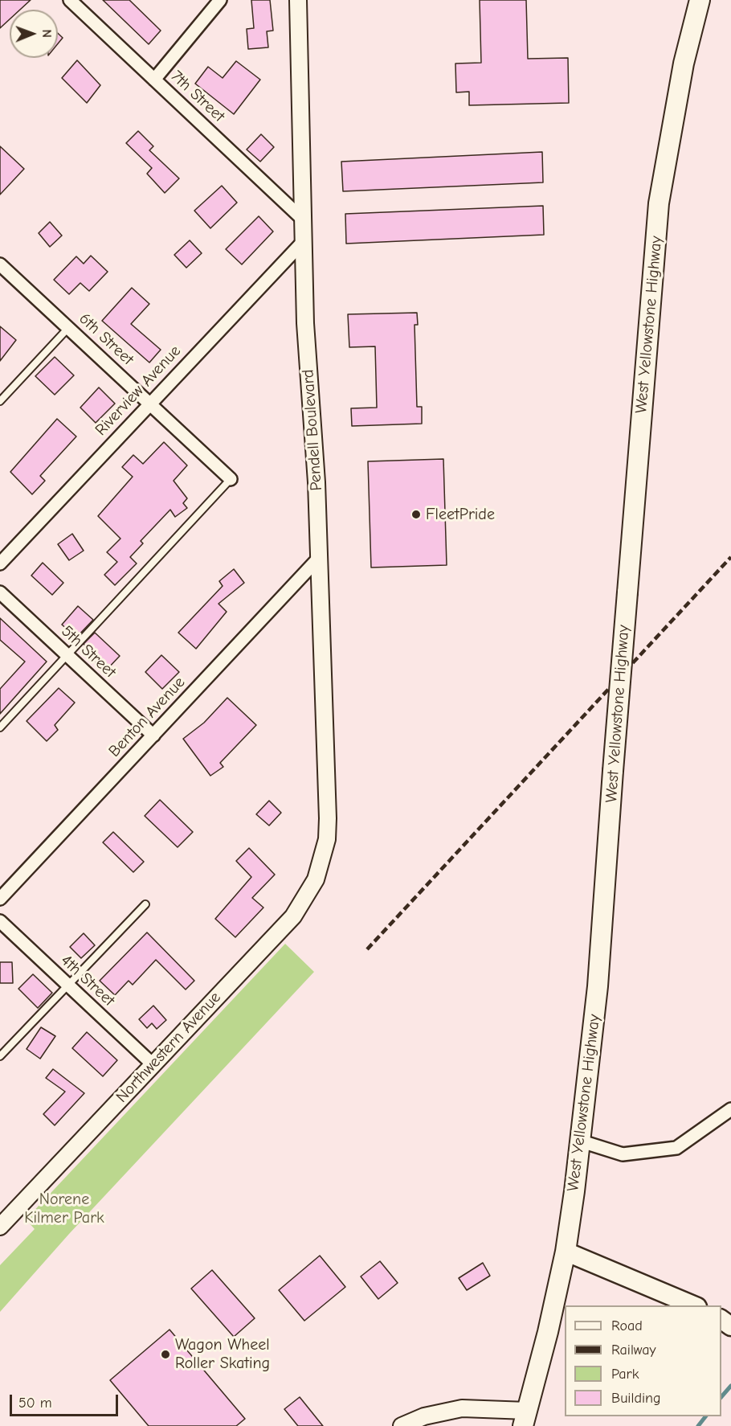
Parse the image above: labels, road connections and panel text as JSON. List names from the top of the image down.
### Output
{
  "streets": {
    "main road": ["West Yellowstone Highway"],
    "street": [
      "7th Street",
      "6th Street",
      "Riverview Avenue",
      "Pendell Boulevard",
      "5th Street",
      "Benton Avenue",
      "4th Street",
      "Northwestern Avenue"
    ]
  },
  "crossings": [
    ["7th Street", "Pendell Boulevard"],
    ["6th Street", "Riverview Avenue"],
    ["Riverview Avenue", "Pendell Boulevard"],
    ["Pendell Boulevard", "Benton Avenue"],
    ["Pendell Boulevard", "Northwestern Avenue"],
    ["5th Street", "Benton Avenue"],
    ["4th Street", "Northwestern Avenue"]
  ],
  "parks": ["Norene Kilmer Park"],
  "places": ["FleetPride", "Wagon Wheel Roller Skating"],
  "legend": [
    "Road",
    "Railway",
    "Park",
    "Building"
  ],
  "scale_bar": "50 m",
  "north": "right"
}
